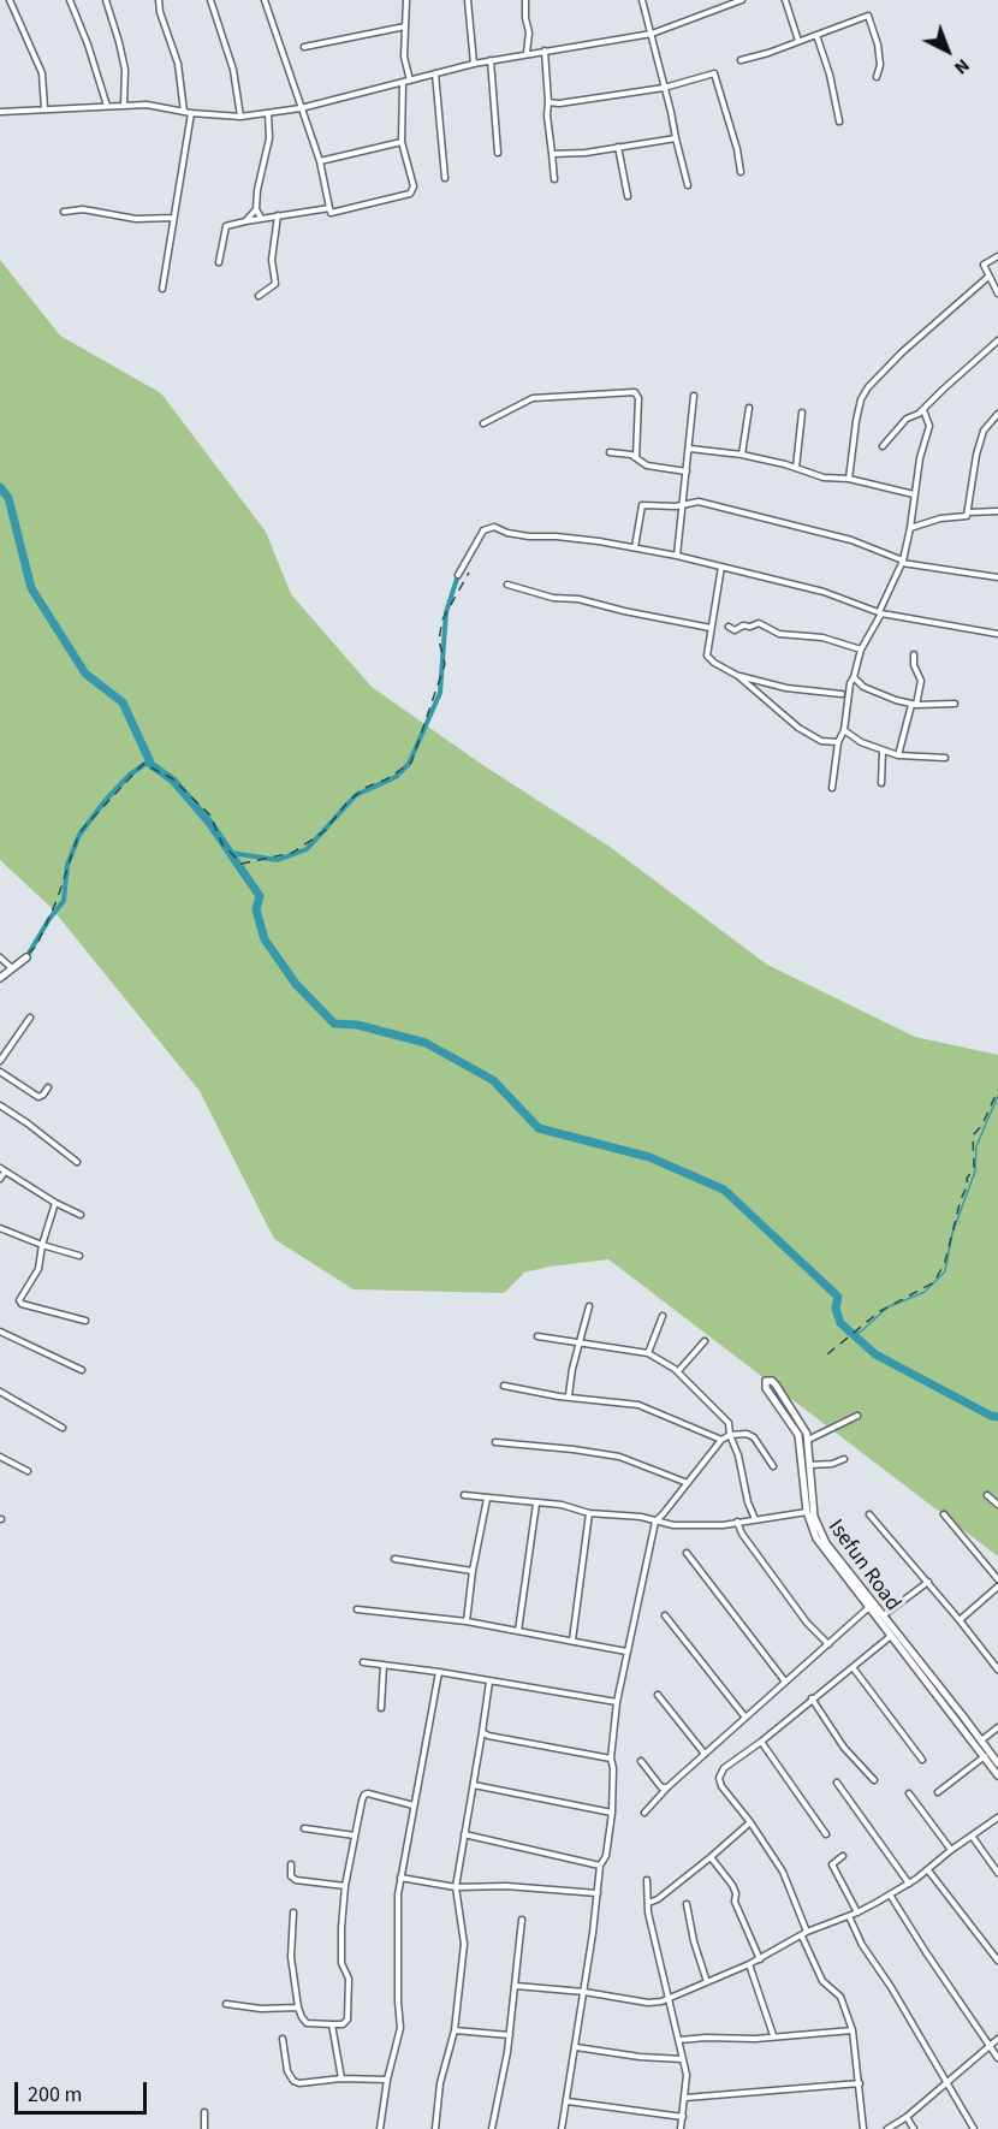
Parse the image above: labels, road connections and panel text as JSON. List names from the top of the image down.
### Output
{
  "streets": {
    "street": ["Isefun Road"]
  },
  "scale_bar": "200 m",
  "north": "bottom right"
}
